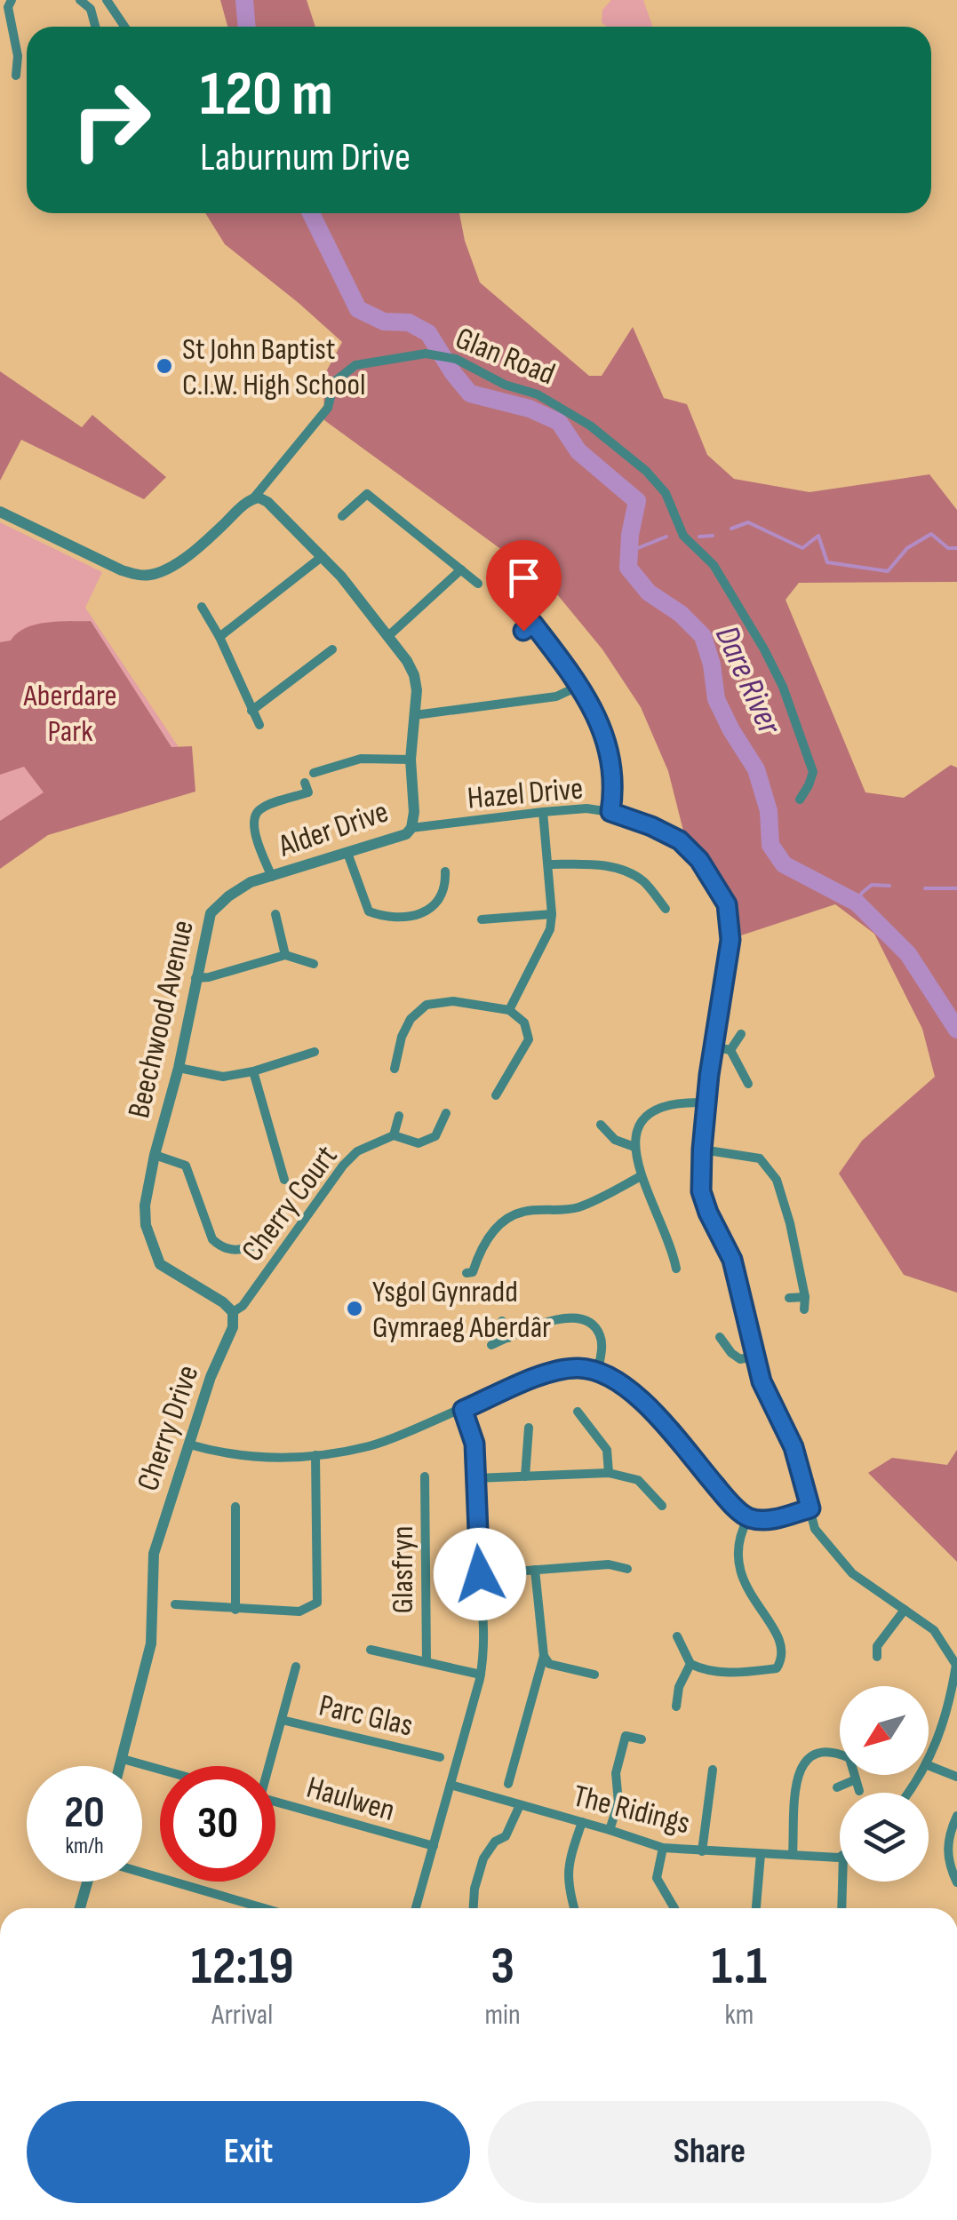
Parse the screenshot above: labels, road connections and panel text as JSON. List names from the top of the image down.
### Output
{
  "streets": {
    "street": [
      "Glan Road",
      "Hazel Drive",
      "Alder Drive",
      "Beechwood Avenue",
      "Cherry Court",
      "Cherry Drive",
      "Glasfryn",
      "Parc Glas",
      "Haulwen",
      "The Ridings"
    ]
  },
  "crossings": [
    ["Hazel Drive", "Alder Drive"],
    ["Alder Drive", "Beechwood Avenue"],
    ["Cherry Court", "Cherry Drive"]
  ],
  "water": ["Dare River"],
  "parks": ["Aberdare Park"],
  "places": ["St John Baptist C.I.W. High School", "Ysgol Gynradd Gymraeg Aberdâr"],
  "north": "bottom left",
  "page": {
    "turn": ["120 m", "Laburnum Drive"],
    "speed": "20 km/h",
    "limit": "30",
    "eta": [
      "12:19",
      "Arrival",
      "3",
      "min",
      "1.1",
      "km"
    ],
    "buttons": ["Exit", "Share"]
  }
}
